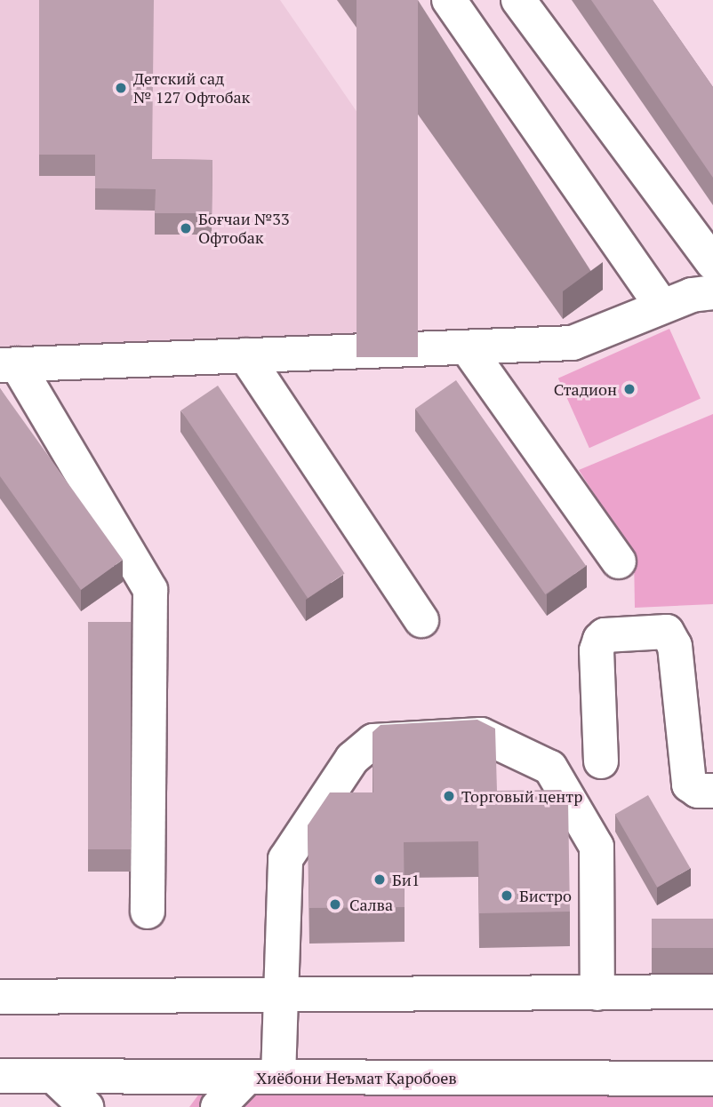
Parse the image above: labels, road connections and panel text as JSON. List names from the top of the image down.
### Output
{
  "streets": {
    "main road": ["Хиёбони Неъмат Қаробоев"]
  },
  "places": [
    "Детский сад № 127 Офтобак",
    "Боғчаи №33 Офтобак",
    "Стадион",
    "Торговый центр",
    "Би1",
    "Бистро",
    "Салва"
  ]
}
